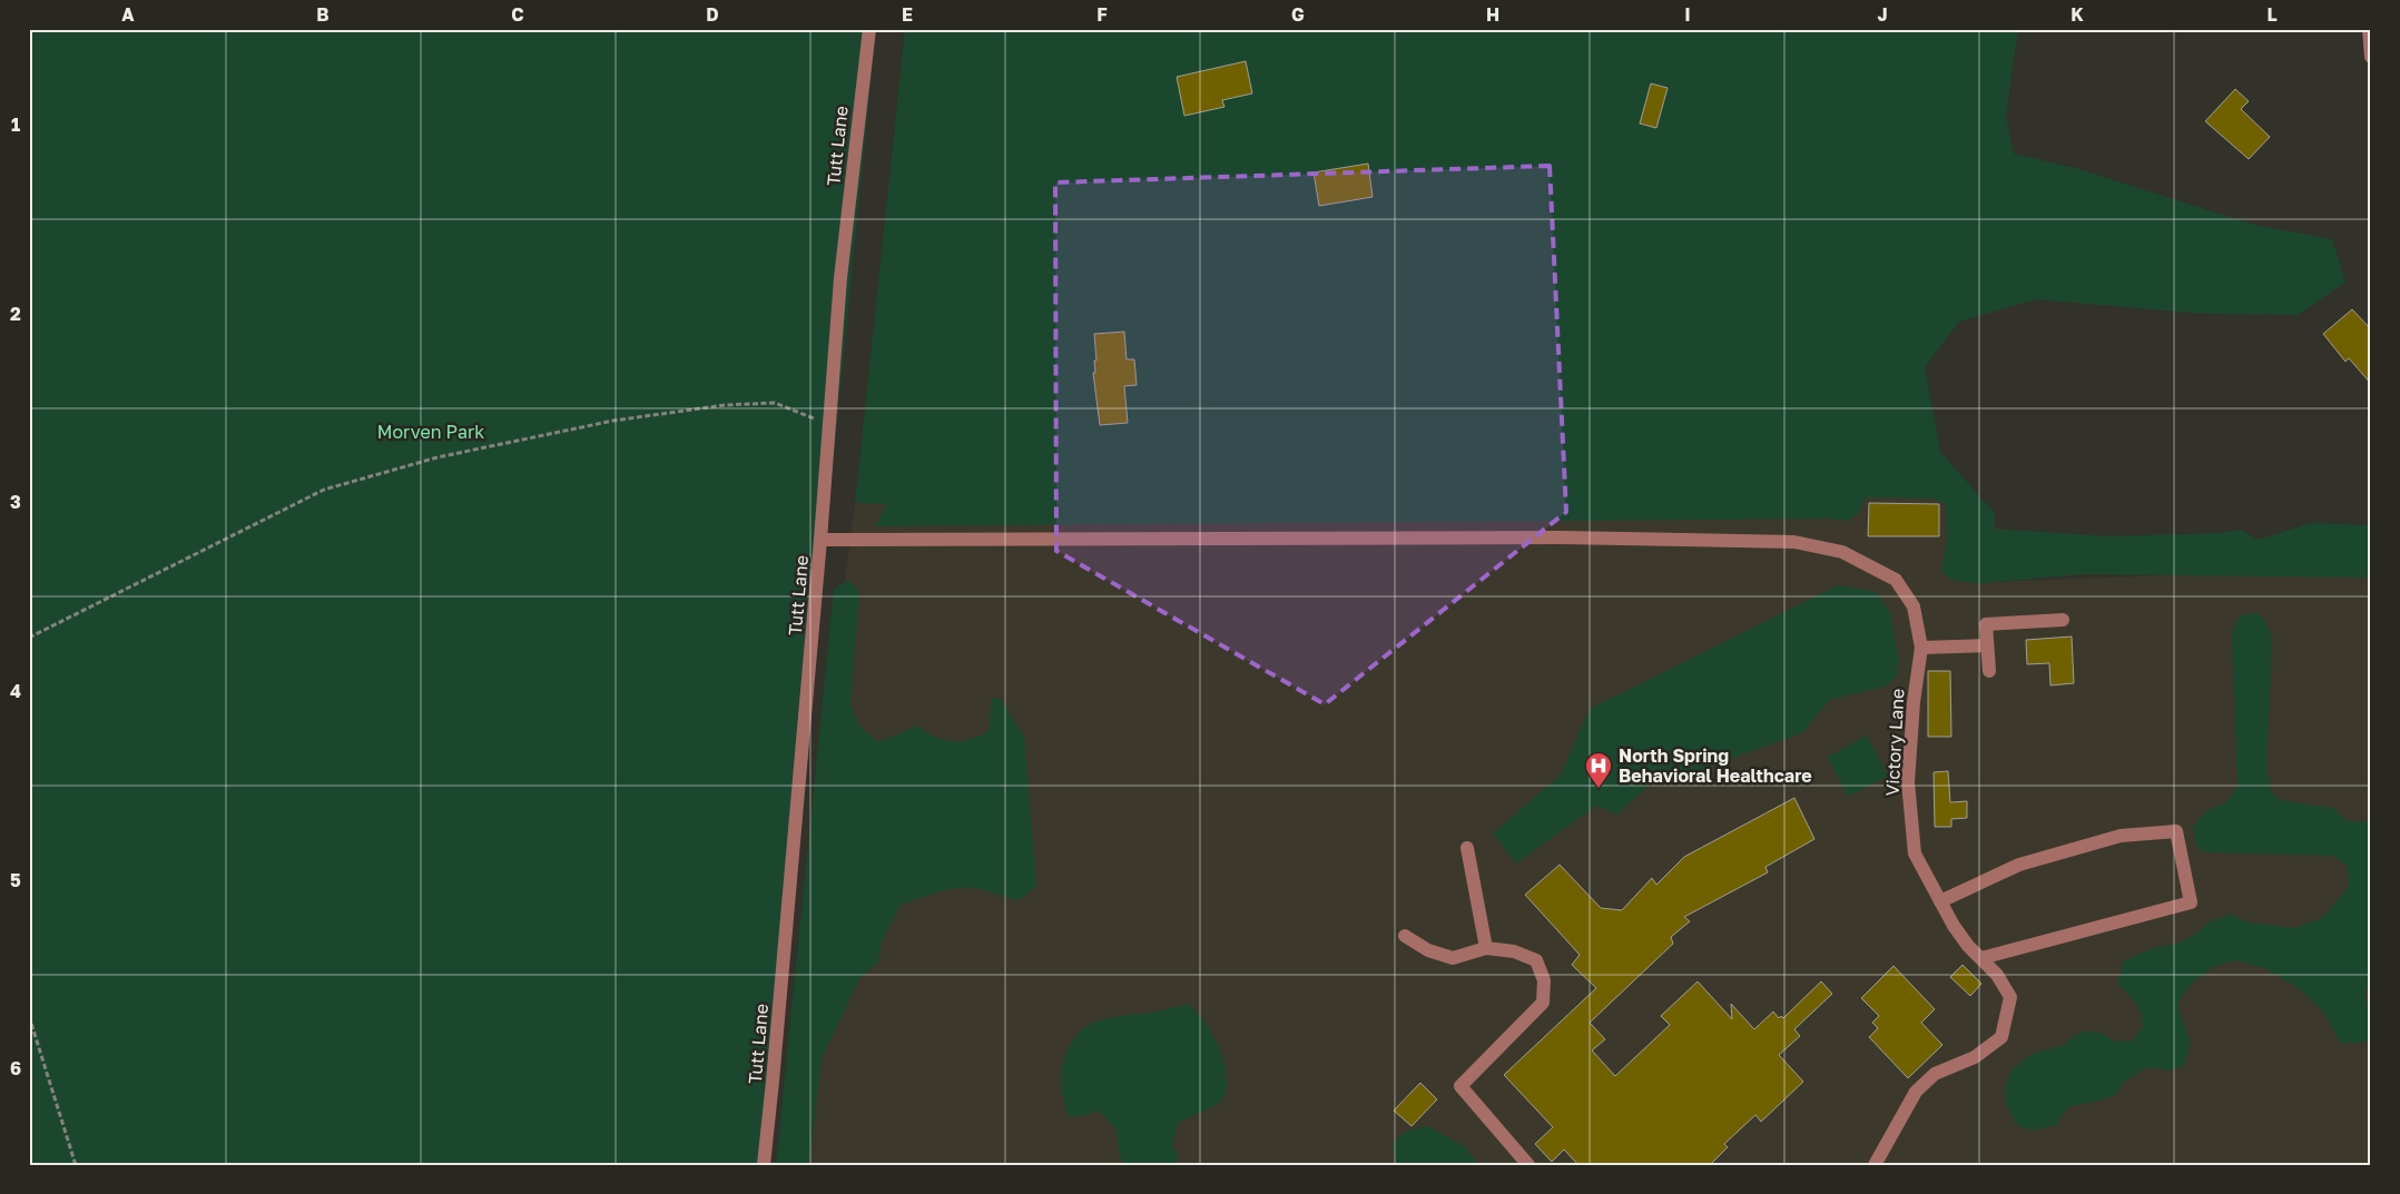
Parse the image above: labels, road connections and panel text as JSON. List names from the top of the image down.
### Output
{
  "streets": {
    "street": ["Tutt Lane", "Victory Lane"]
  },
  "crossings": [
    ["Tutt Lane", "Victory Lane"]
  ],
  "parks": ["Morven Park"],
  "places": {
    "hospital": ["North Spring Behavioral Healthcare"]
  },
  "grid": {
    "columns": [
      "A",
      "B",
      "C",
      "D",
      "E",
      "F",
      "G",
      "H",
      "I",
      "J",
      "K",
      "L"
    ],
    "rows": [
      "1",
      "2",
      "3",
      "4",
      "5",
      "6"
    ]
  }
}
